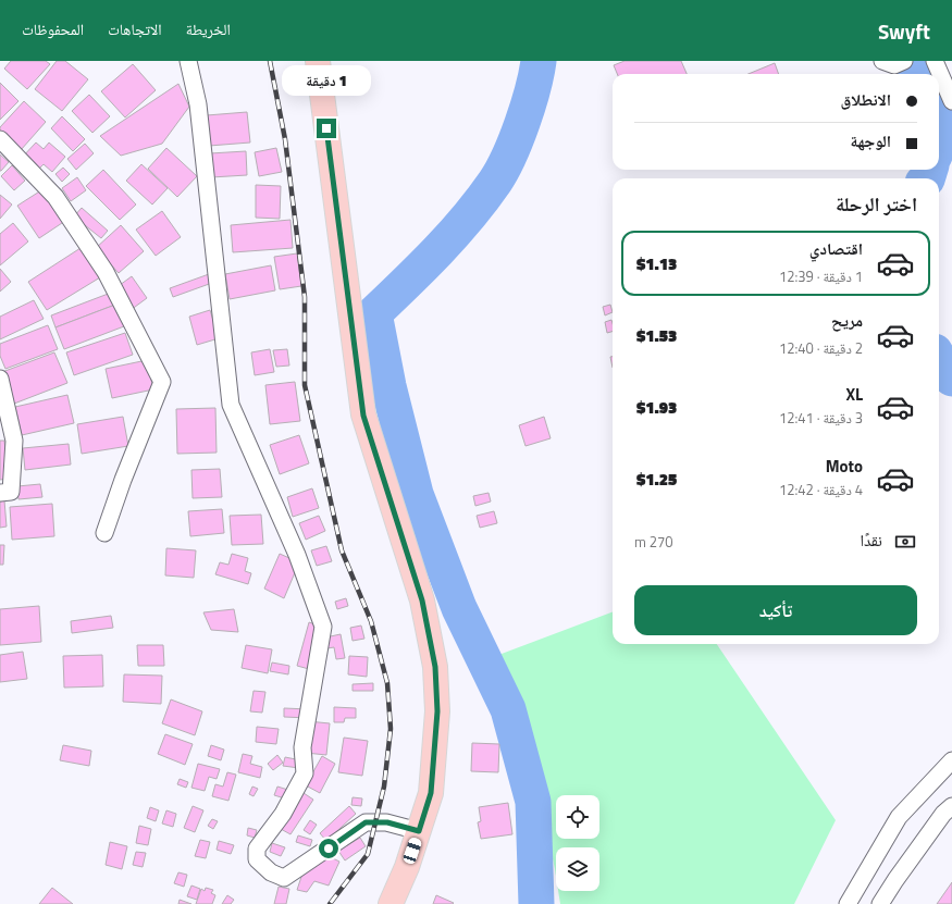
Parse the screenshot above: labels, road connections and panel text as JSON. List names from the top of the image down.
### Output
{
  "page": {
    "header": "Swyft",
    "nav": ["الخريطة", "الاتجاهات", "المحفوظات"],
    "bubble": "1 دقيقة",
    "banner": ["الانطلاق", "الوجهة"],
    "heading": "اختر الرحلة",
    "list": [
      {
        "name": "اقتصادي",
        "note": "1 دقيقة · 12:39",
        "value": "$1.13"
      },
      {
        "name": "مريح",
        "note": "2 دقيقة · 12:40",
        "value": "$1.53"
      },
      {
        "name": "XL",
        "note": "3 دقيقة · 12:41",
        "value": "$1.93"
      },
      {
        "name": "Moto",
        "note": "4 دقيقة · 12:42",
        "value": "$1.25"
      }
    ],
    "pay": ["نقدًا", "270 m"],
    "buttons": "تأكيد"
  }
}
